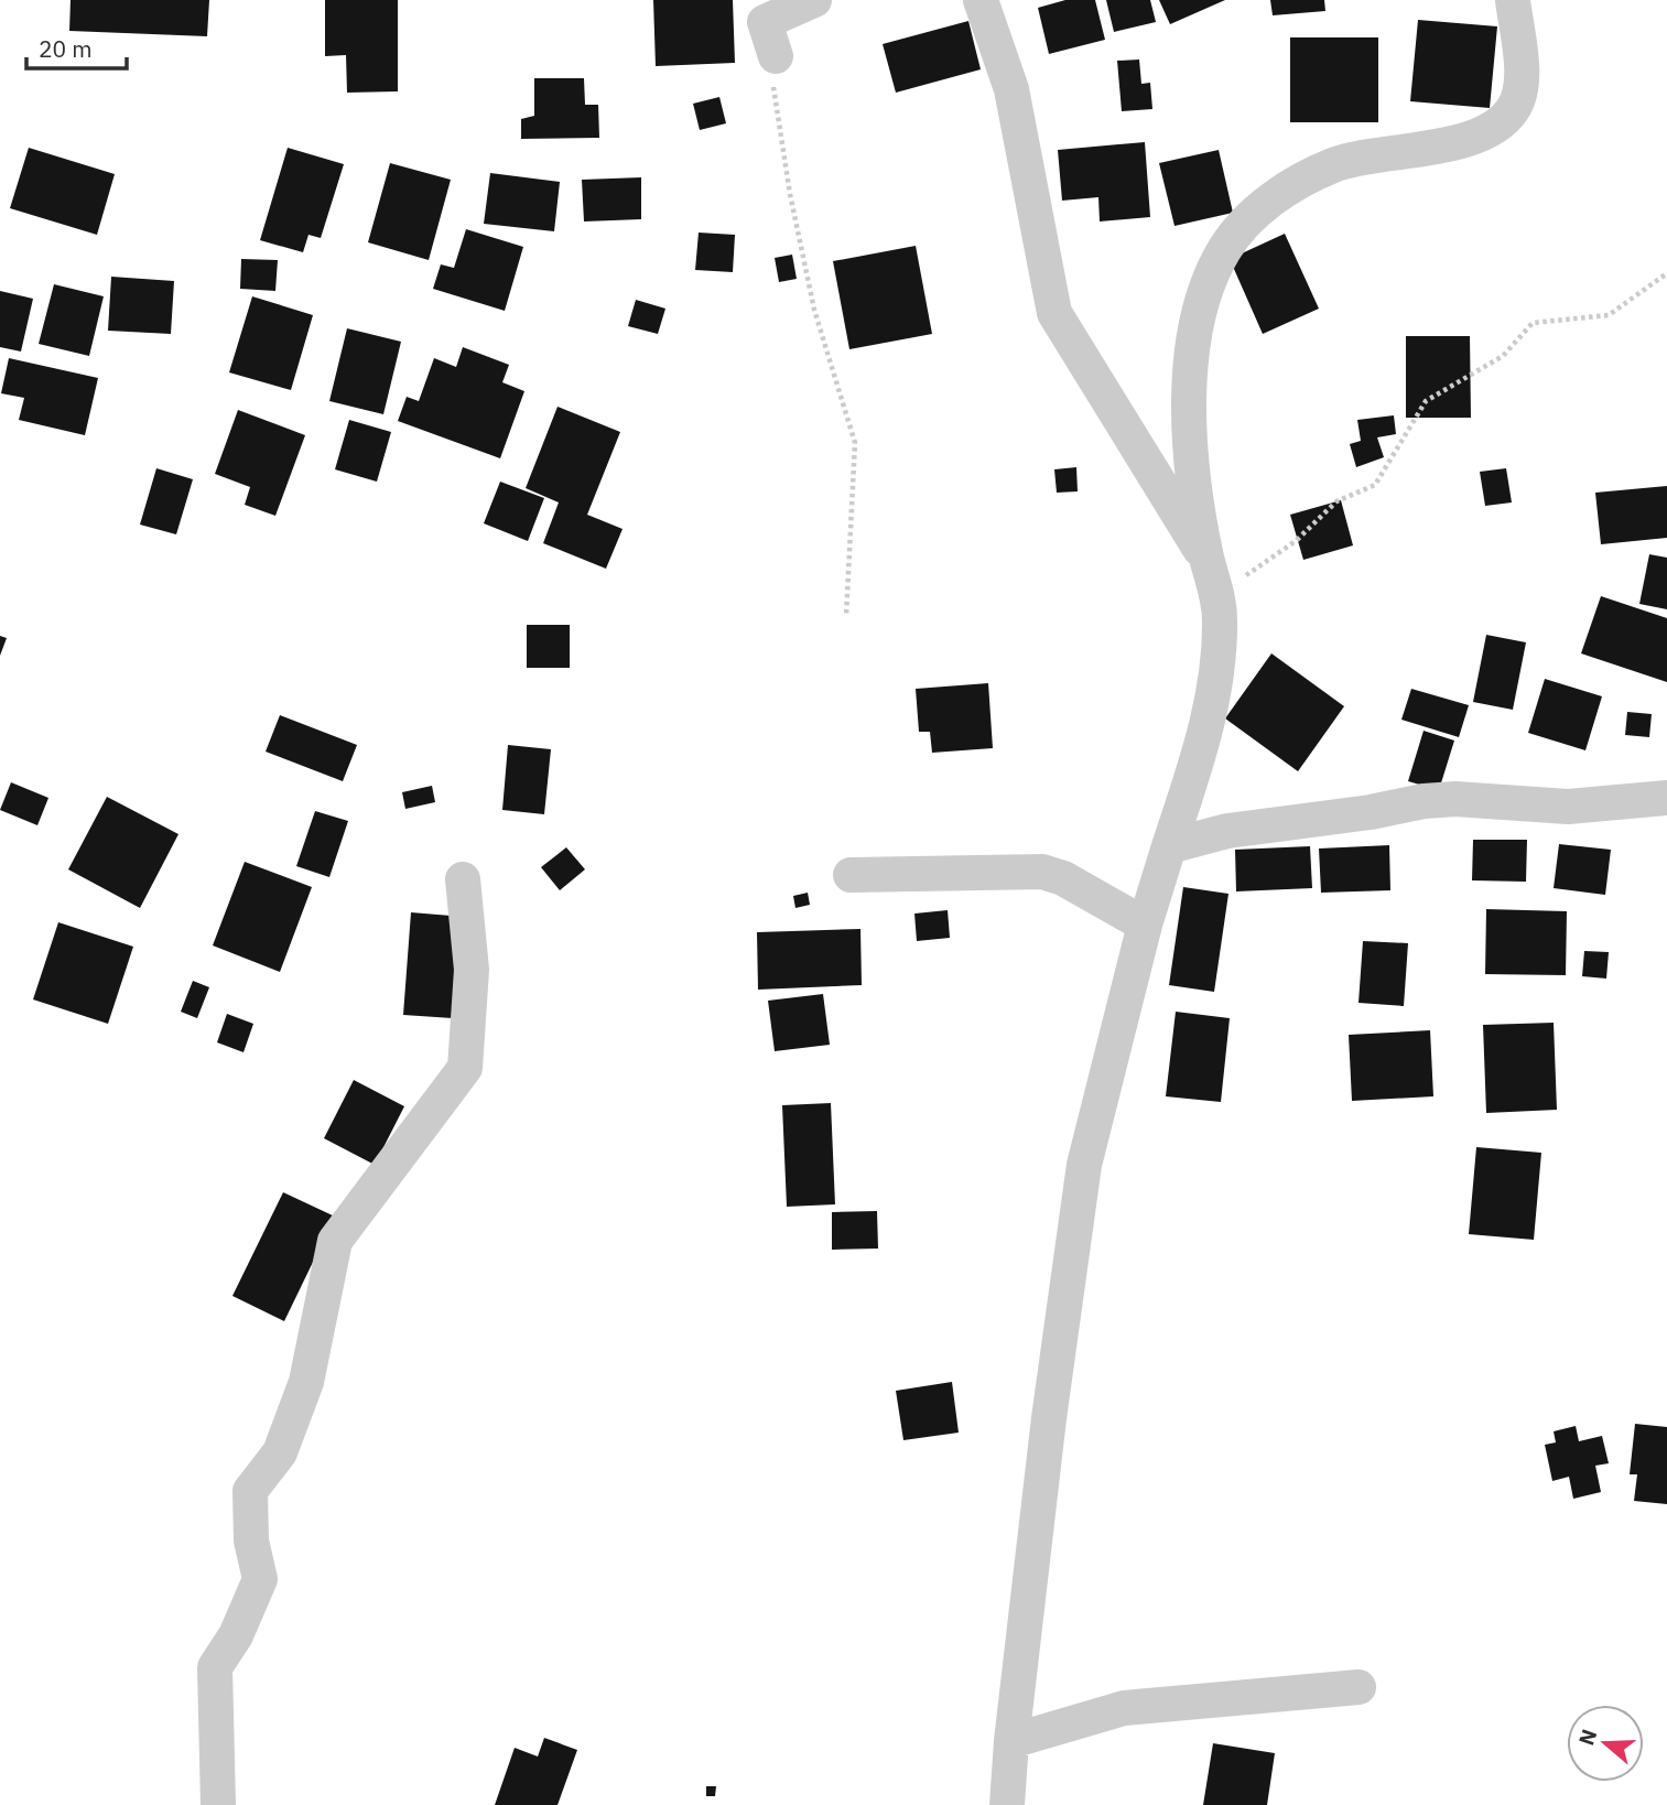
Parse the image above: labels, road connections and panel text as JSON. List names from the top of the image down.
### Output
{
  "scale_bar": "20 m",
  "north": "left"
}
